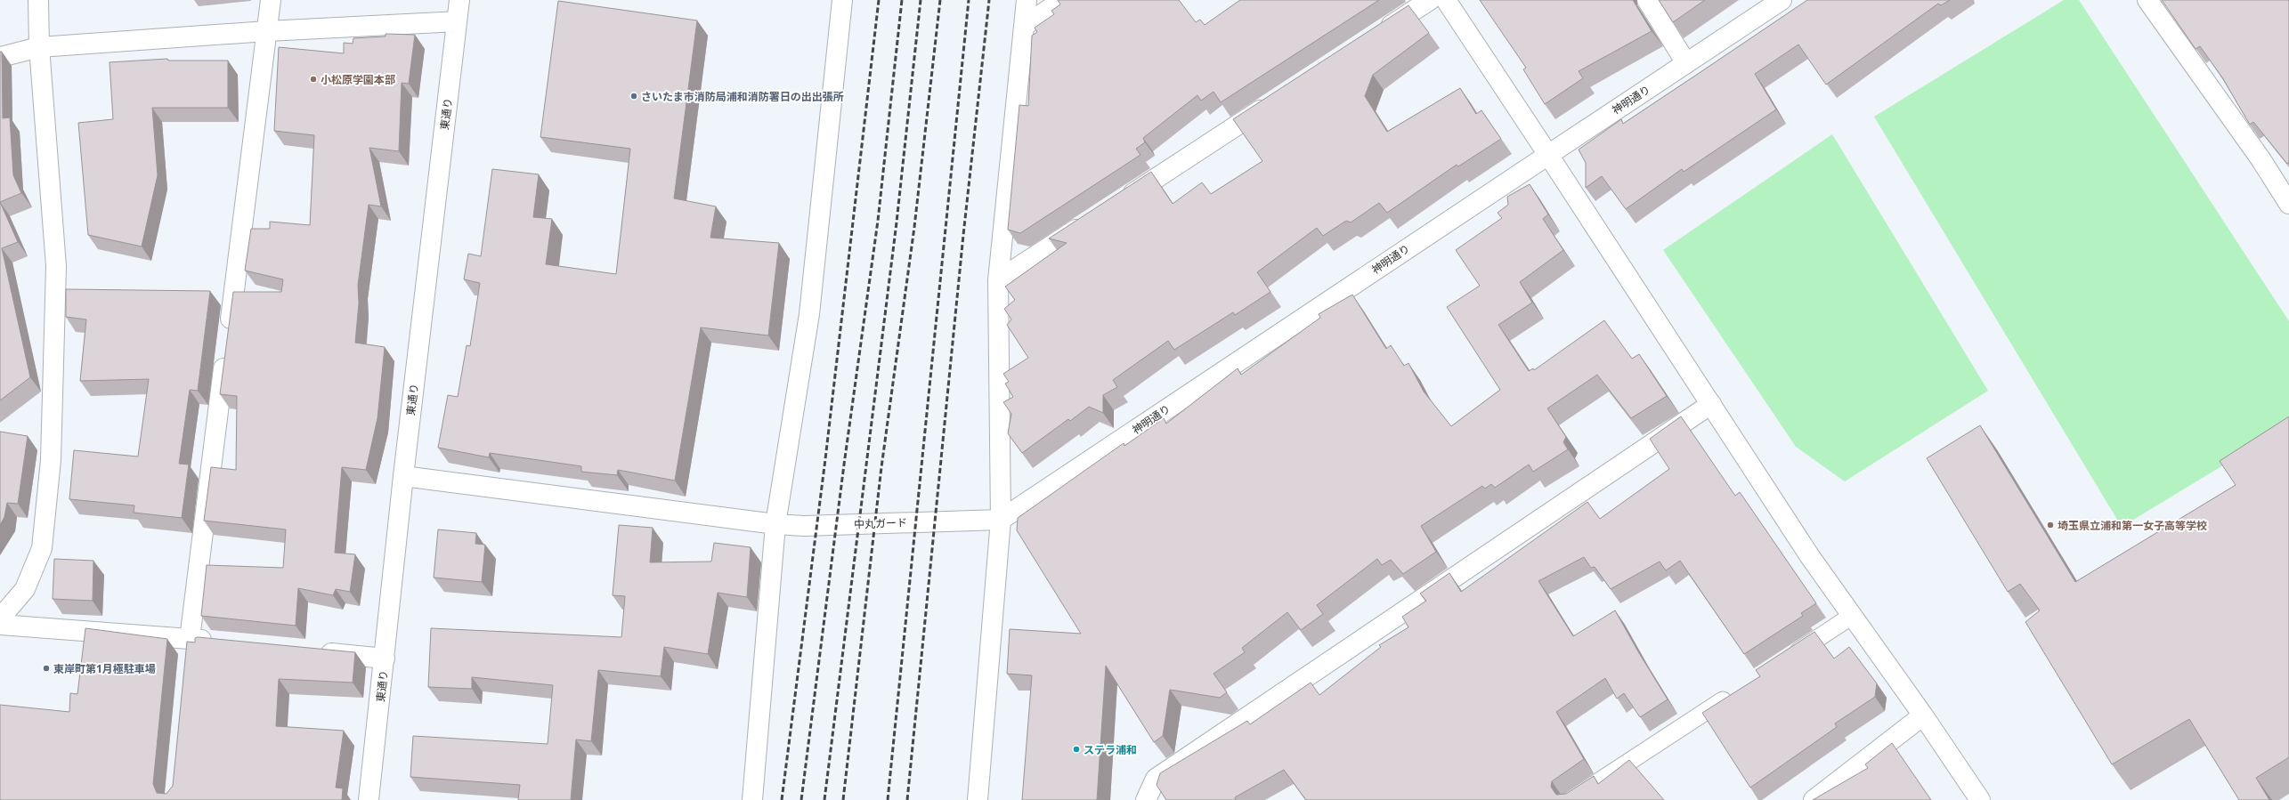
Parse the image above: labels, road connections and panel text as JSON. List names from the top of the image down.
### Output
{
  "streets": {
    "street": ["神明通り", "東通り", "中丸ガード"]
  },
  "crossings": [
    ["神明通り", "中丸ガード"],
    ["東通り", "中丸ガード"]
  ],
  "places": [
    "小松原学園本部",
    "さいたま市消防局浦和消防署日の出出張所",
    "埼玉県立浦和第一女子高等学校",
    "東岸町第1月極駐車場",
    "ステラ浦和"
  ]
}
